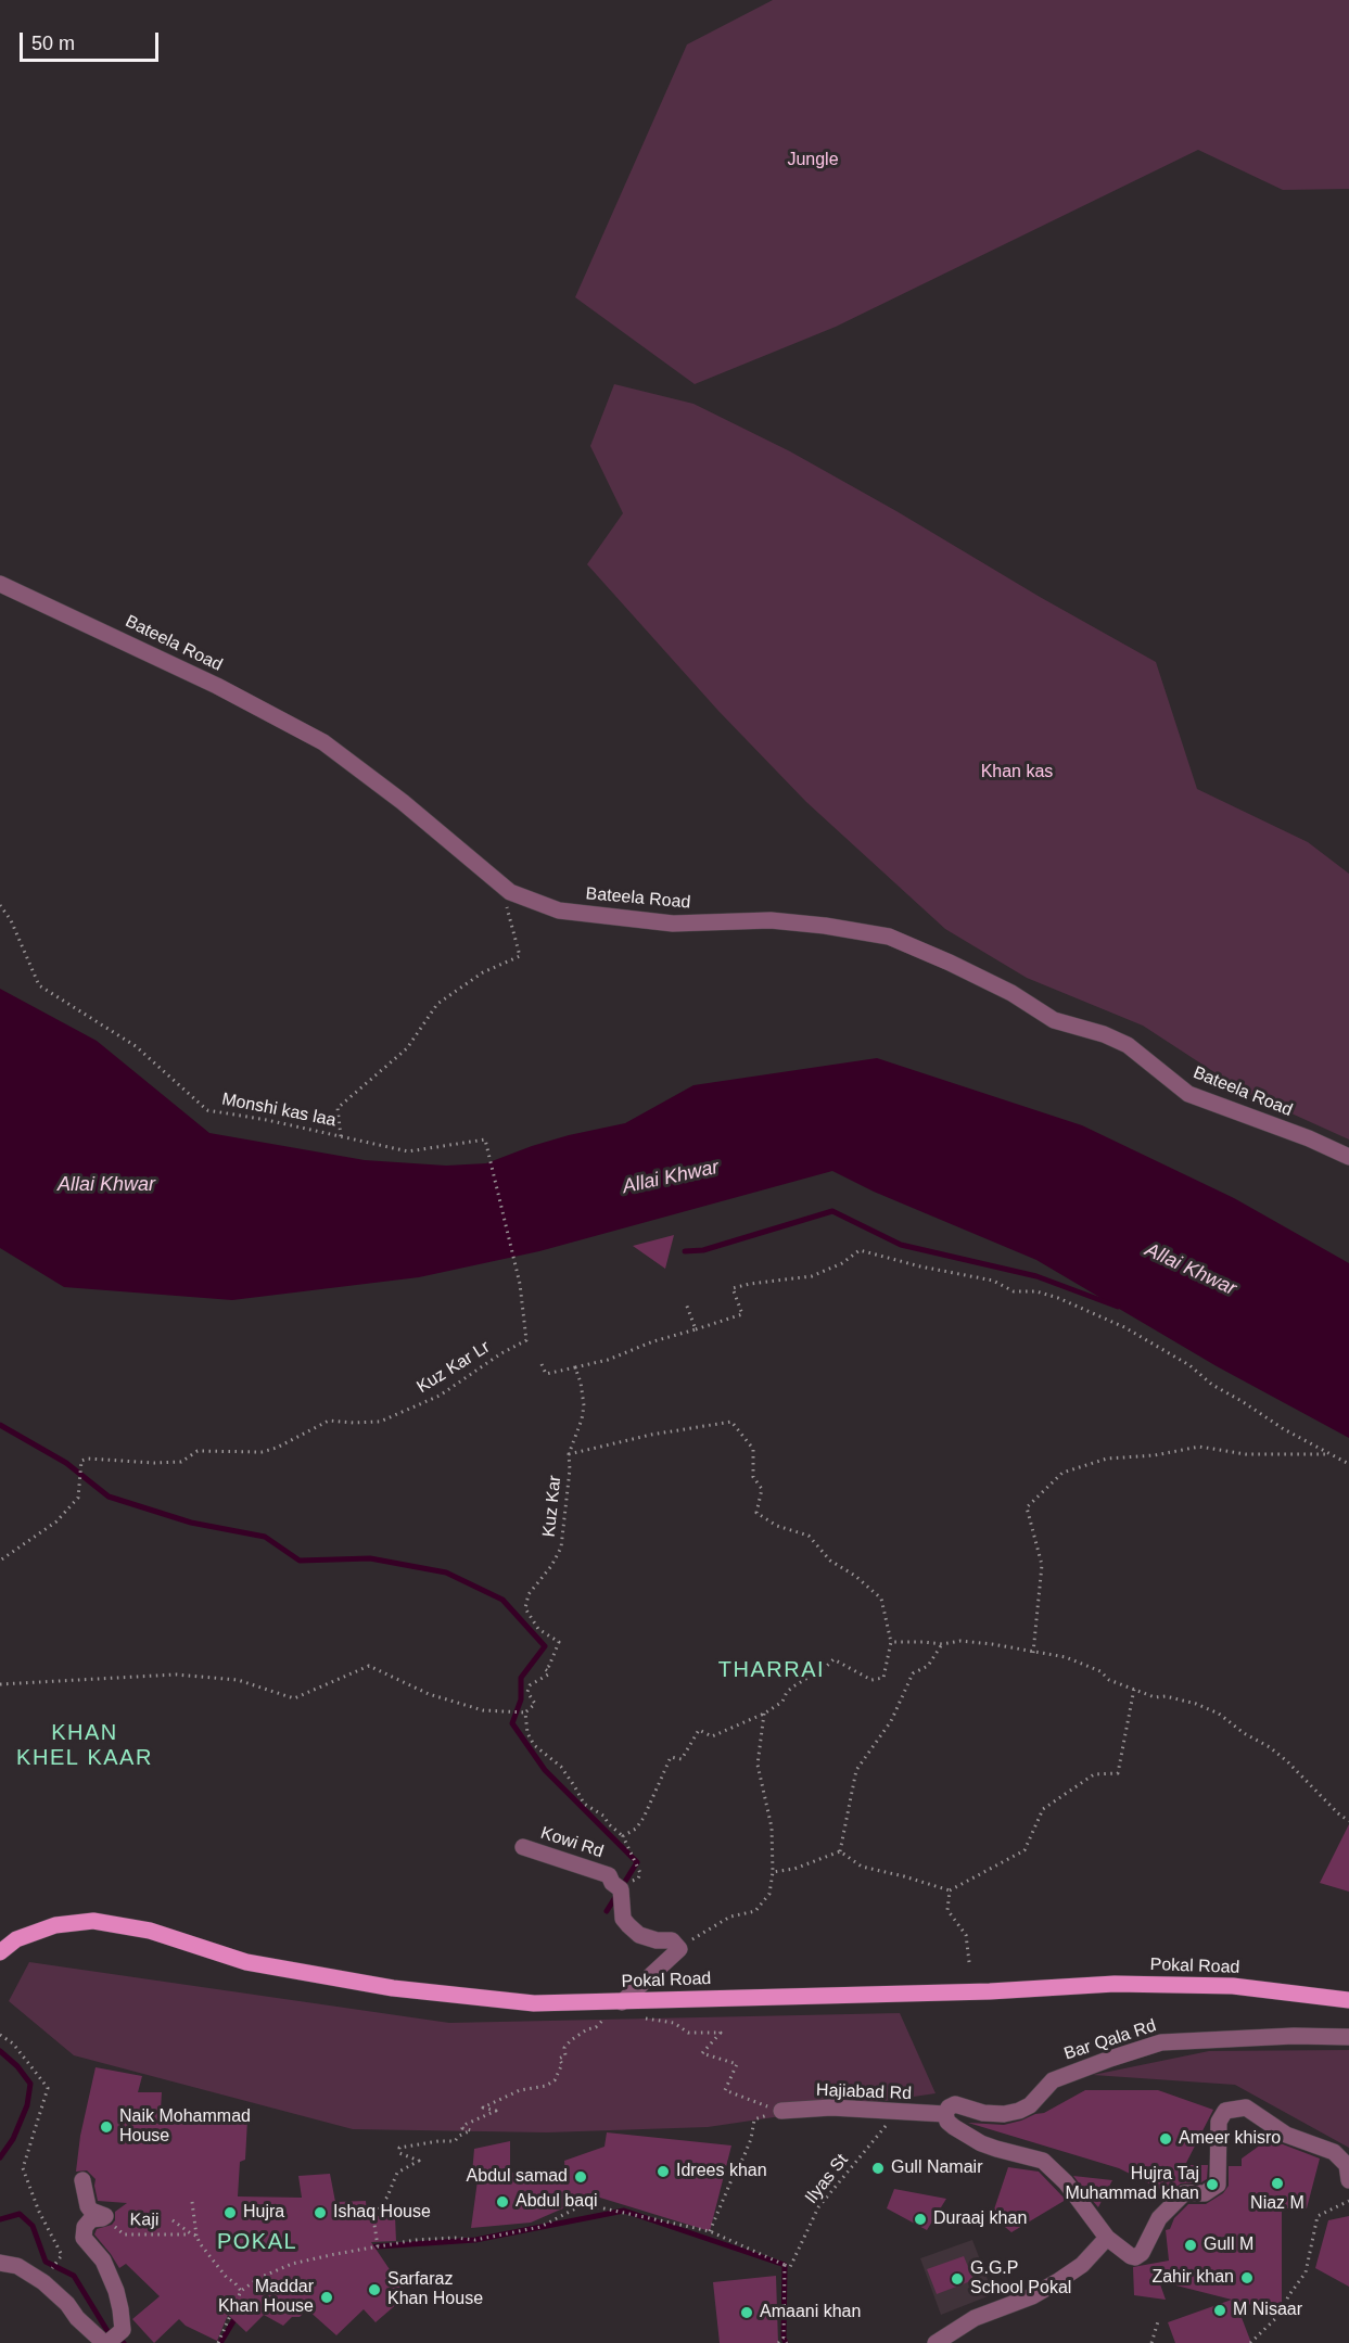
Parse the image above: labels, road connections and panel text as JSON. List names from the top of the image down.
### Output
{
  "streets": {
    "main road": ["Pokal Road"],
    "street": [
      "Bateela Road",
      "Kowi Rd",
      "Bar Qala Rd",
      "Hajiabad Rd"
    ],
    "path": [
      "Monshi kas laa",
      "Kuz Kar Lr",
      "Kuz Kar",
      "Ilyas St",
      "Kaji"
    ]
  },
  "crossings": [
    ["Monshi kas laa", "Kuz Kar Lr"],
    ["Kuz Kar", "Kowi Rd"],
    ["Bar Qala Rd", "Hajiabad Rd"],
    ["Hajiabad Rd", "Ilyas St"]
  ],
  "districts": ["THARRAI", "KHAN KHEL KAAR", "POKAL"],
  "water": ["Allai Khwar"],
  "parks": ["Jungle", "Khan kas"],
  "places": [
    "Naik Mohammad House",
    "Ameer khisro",
    "Gull Namair",
    "Idrees khan",
    "Abdul samad",
    "Niaz M",
    "Hujra Taj Muhammad khan",
    "Abdul baqi",
    "Hujra",
    "Ishaq House",
    "Duraaj khan",
    "Gull M",
    "Zahir khan",
    "G.G.P School Pokal",
    "Sarfaraz Khan House",
    "Maddar Khan House",
    "M Nisaar",
    "Amaani khan"
  ],
  "scale_bar": "50 m"
}
